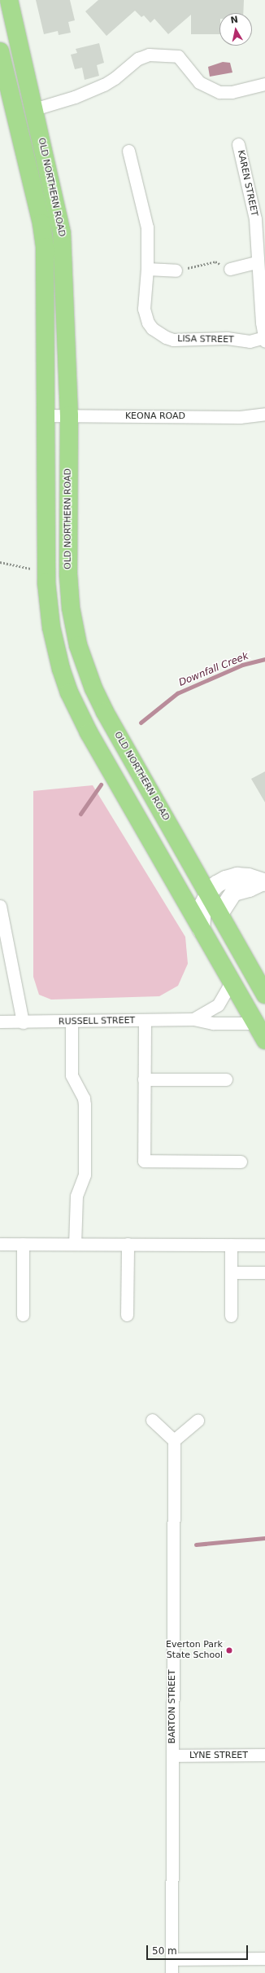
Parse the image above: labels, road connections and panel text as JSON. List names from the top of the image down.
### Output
{
  "streets": {
    "highway": ["OLD NORTHERN ROAD"],
    "street": [
      "KAREN STREET",
      "LISA STREET",
      "KEONA ROAD",
      "RUSSELL STREET",
      "BARTON STREET",
      "LYNE STREET"
    ]
  },
  "crossings": [
    ["KAREN STREET", "LISA STREET"],
    ["OLD NORTHERN ROAD", "KEONA ROAD"],
    ["OLD NORTHERN ROAD", "RUSSELL STREET"],
    ["BARTON STREET", "LYNE STREET"]
  ],
  "water": ["Downfall Creek"],
  "places": ["Everton Park State School"],
  "scale_bar": "50 m",
  "north": "top"
}
